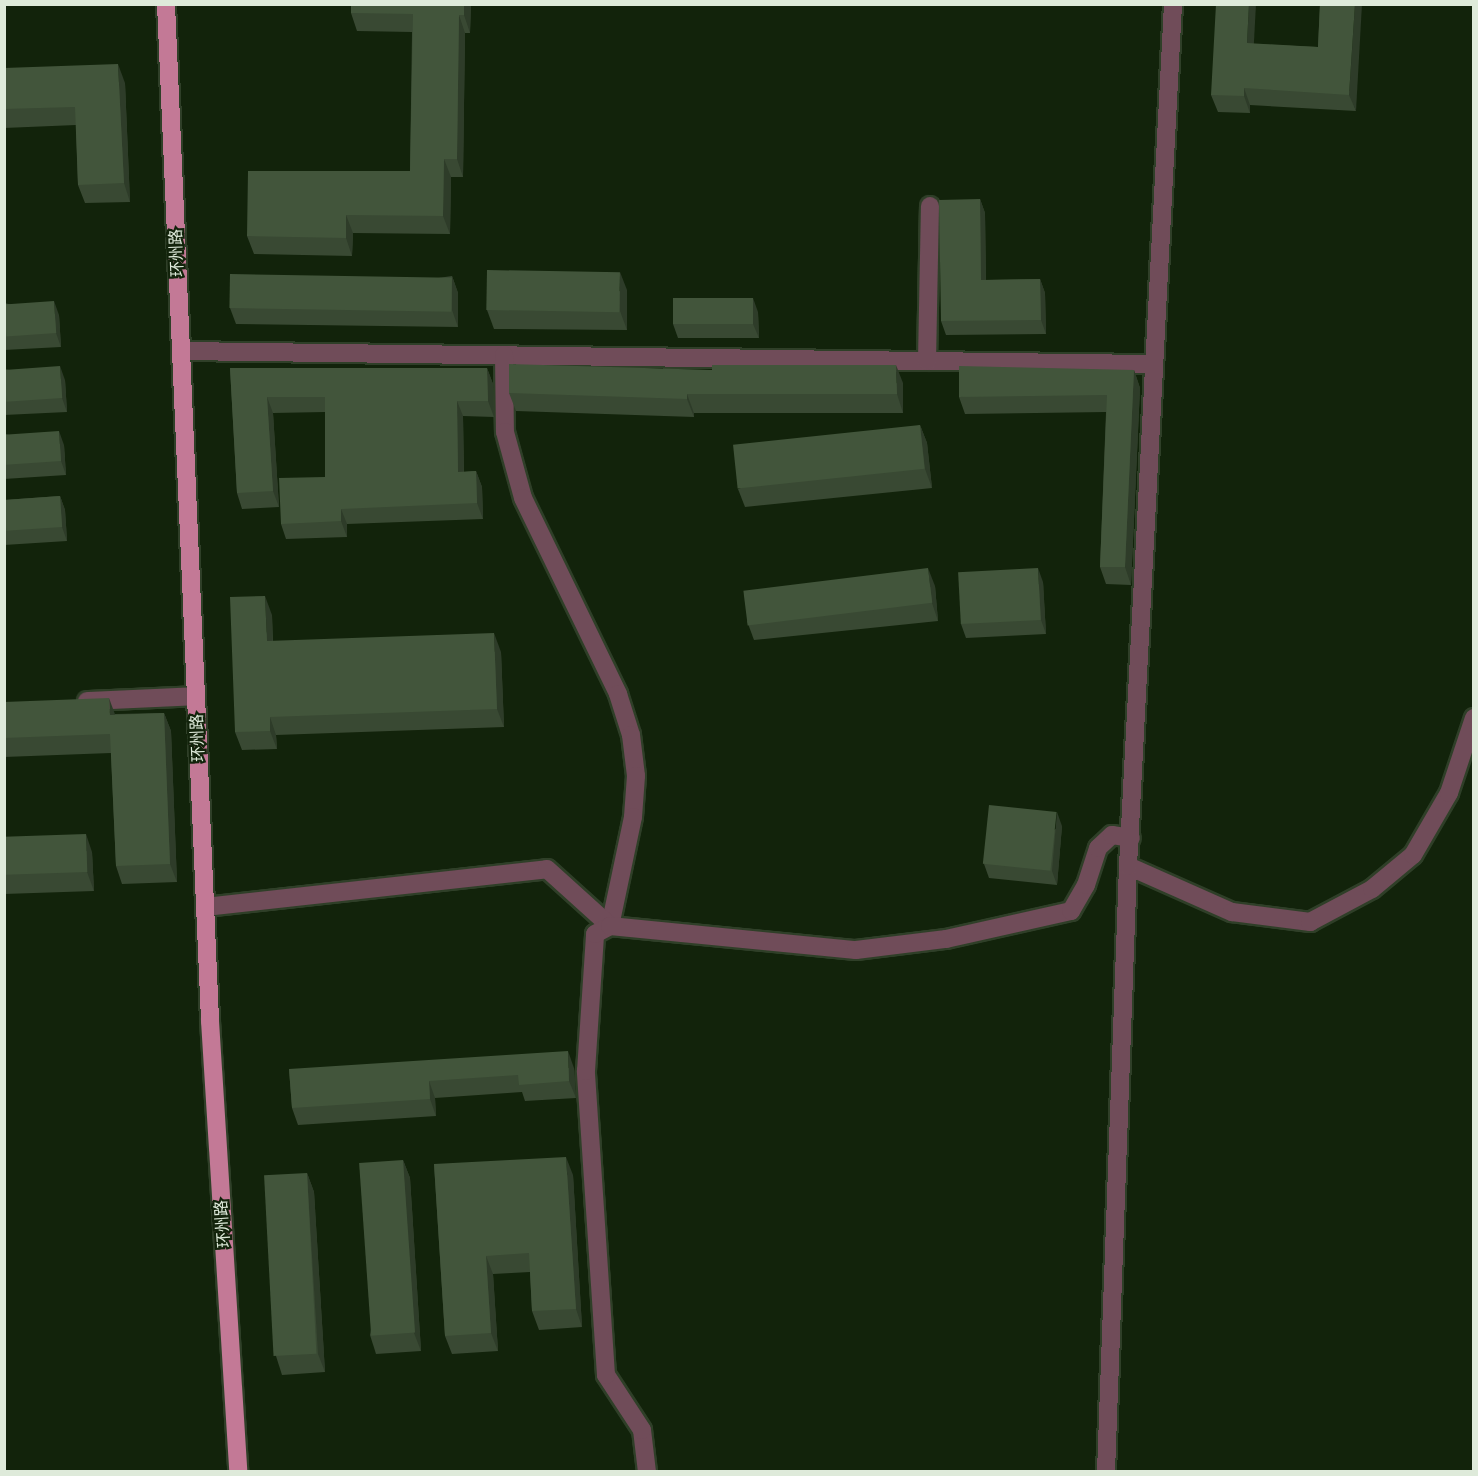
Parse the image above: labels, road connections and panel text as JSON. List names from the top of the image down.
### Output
{
  "streets": {
    "main road": ["环州路"]
  }
}
